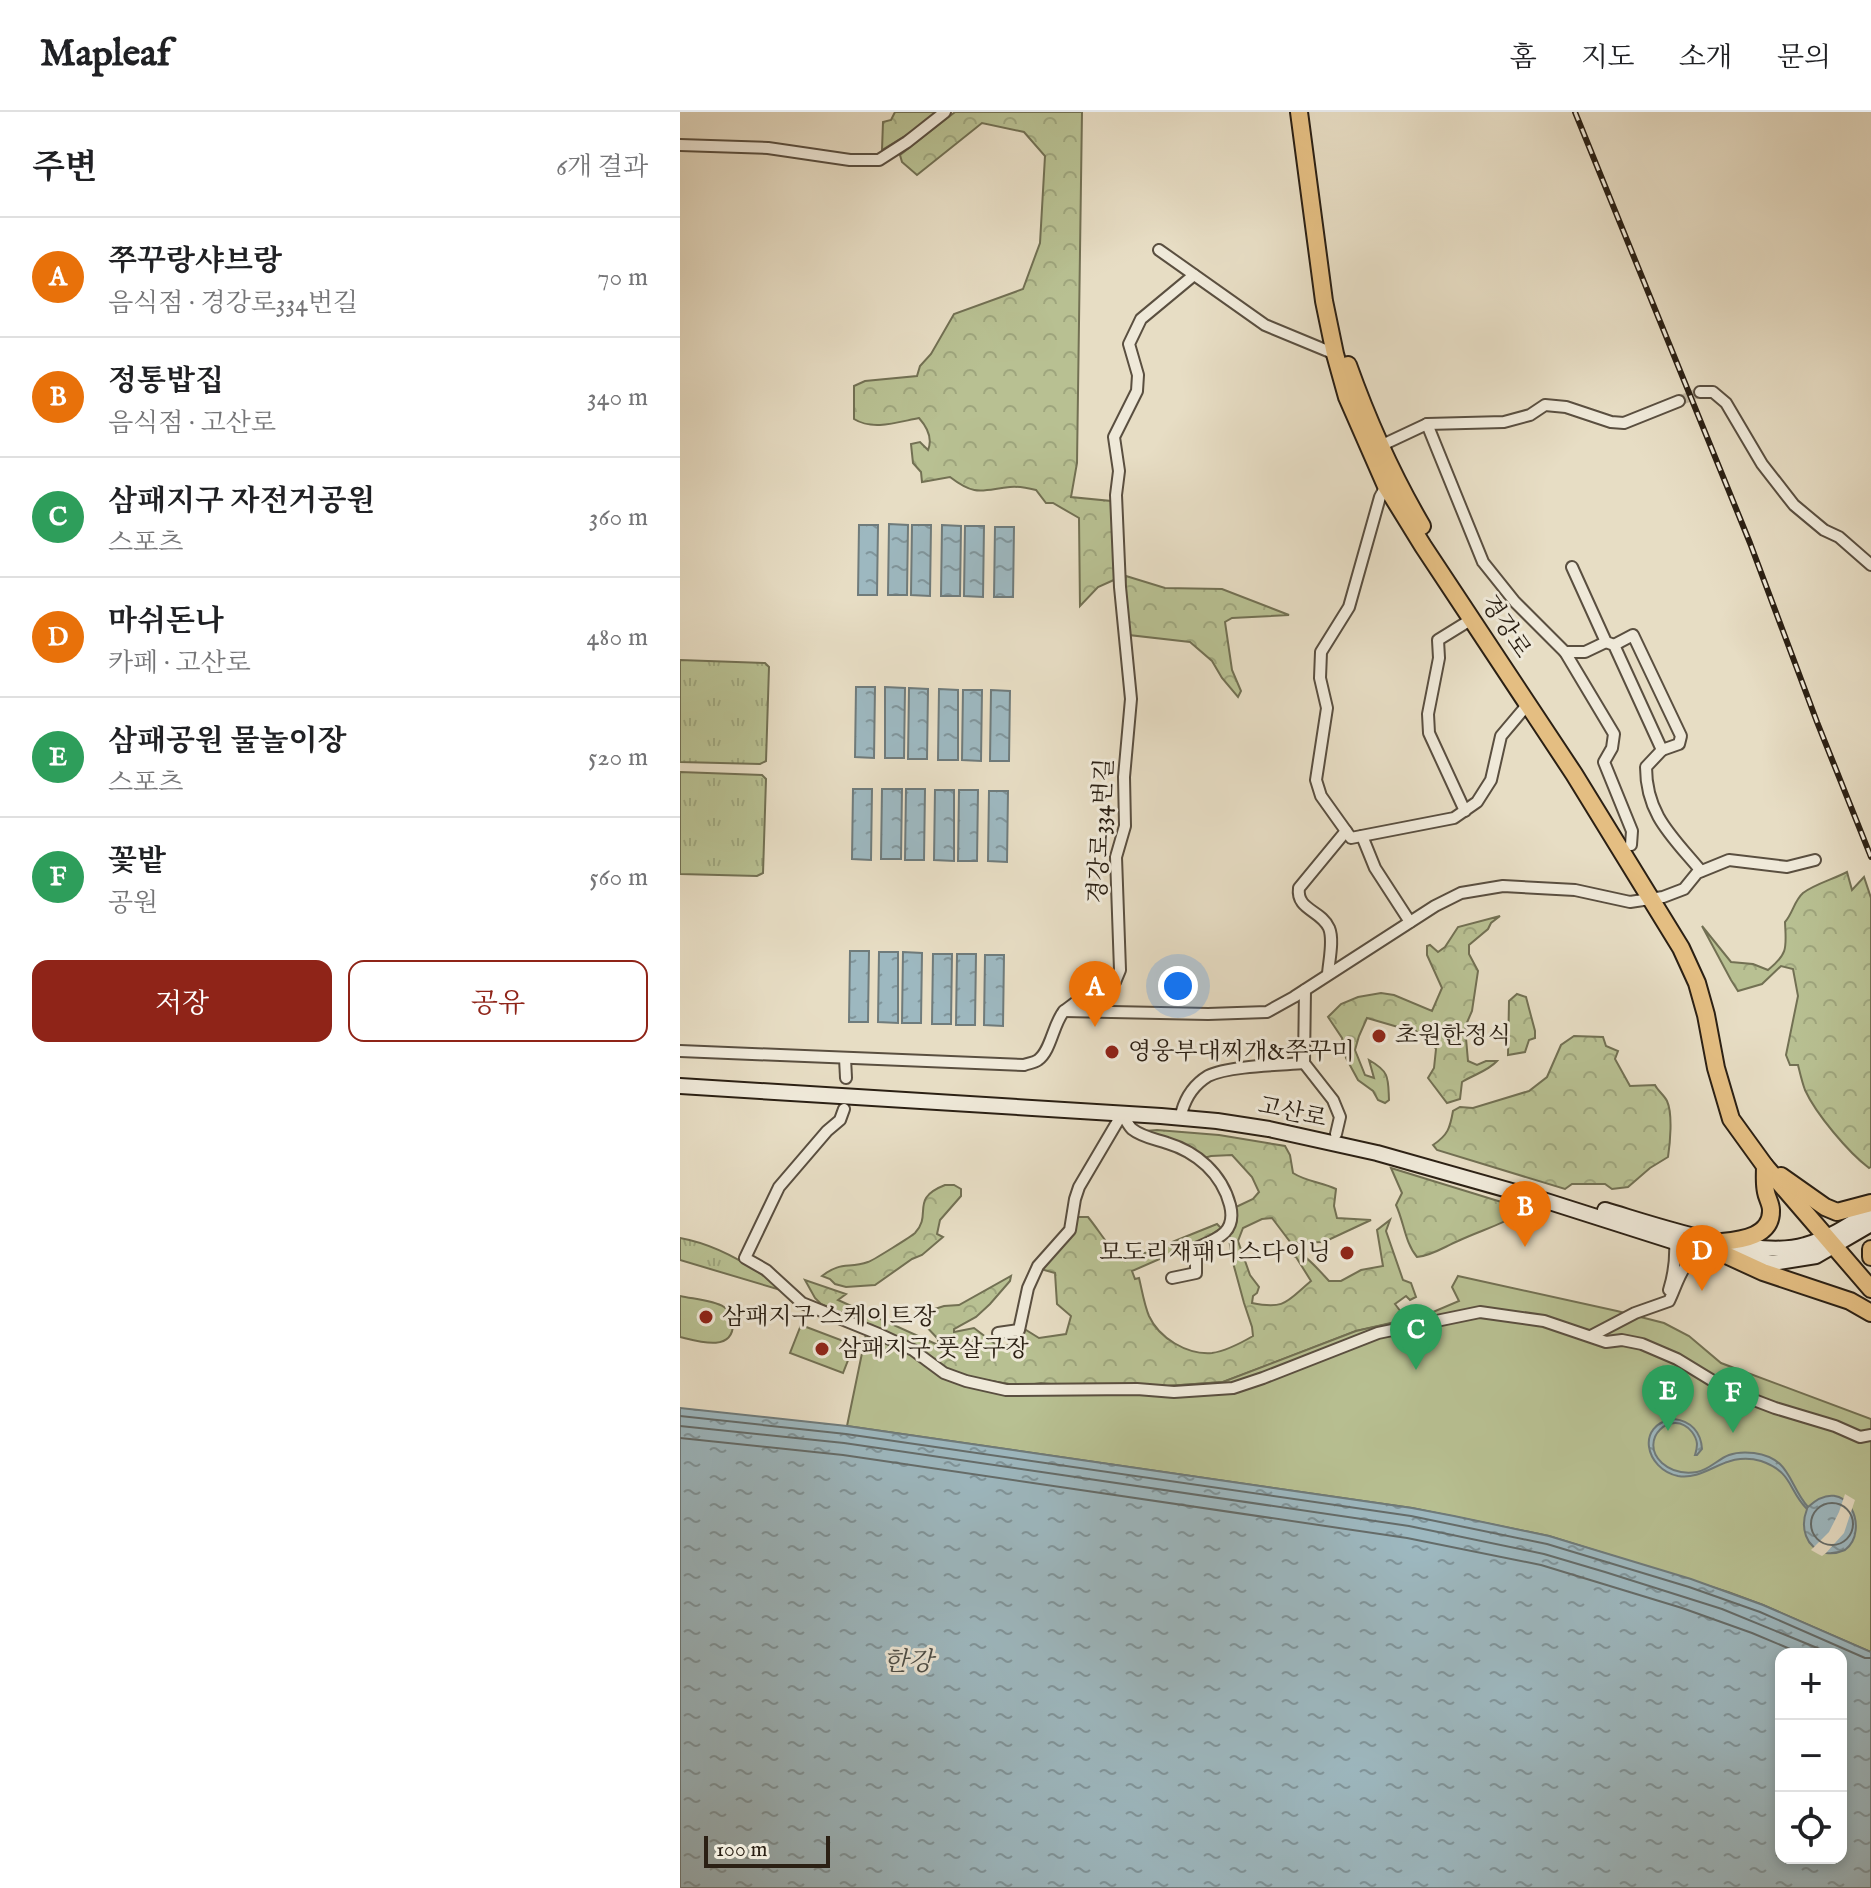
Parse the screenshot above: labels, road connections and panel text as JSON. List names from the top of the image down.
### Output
{
  "streets": {
    "main road": ["경강로"],
    "street": ["경강로334번길", "고산로"]
  },
  "crossings": [
    ["경강로", "고산로"]
  ],
  "water": ["한강"],
  "places": [
    "초원한정식",
    "영웅부대찌개&쭈꾸미",
    "모도리재패니스다이닝",
    "삼패지구 스케이트장",
    "삼패지구 풋살구장"
  ],
  "scale_bar": "100 m",
  "page": {
    "header": "Mapleaf",
    "nav": [
      "홈",
      "지도",
      "소개",
      "문의"
    ],
    "heading": ["주변", "6개 결과"],
    "list": [
      {
        "mark": "A",
        "name": "쭈꾸랑샤브랑",
        "note": "음식점 · 경강로334번길",
        "value": "70 m"
      },
      {
        "mark": "B",
        "name": "정통밥집",
        "note": "음식점 · 고산로",
        "value": "340 m"
      },
      {
        "mark": "C",
        "name": "삼패지구 자전거공원",
        "note": "스포츠",
        "value": "360 m"
      },
      {
        "mark": "D",
        "name": "마쉬돈나",
        "note": "카페 · 고산로",
        "value": "480 m"
      },
      {
        "mark": "E",
        "name": "삼패공원 물놀이장",
        "note": "스포츠",
        "value": "520 m"
      },
      {
        "mark": "F",
        "name": "꽃밭",
        "note": "공원",
        "value": "560 m"
      }
    ],
    "buttons": ["저장", "공유"],
    "pins": [
      "A",
      "B",
      "D",
      "C",
      "E",
      "F"
    ],
    "map_buttons": ["+", "−"],
    "scale": "100 m"
  }
}
